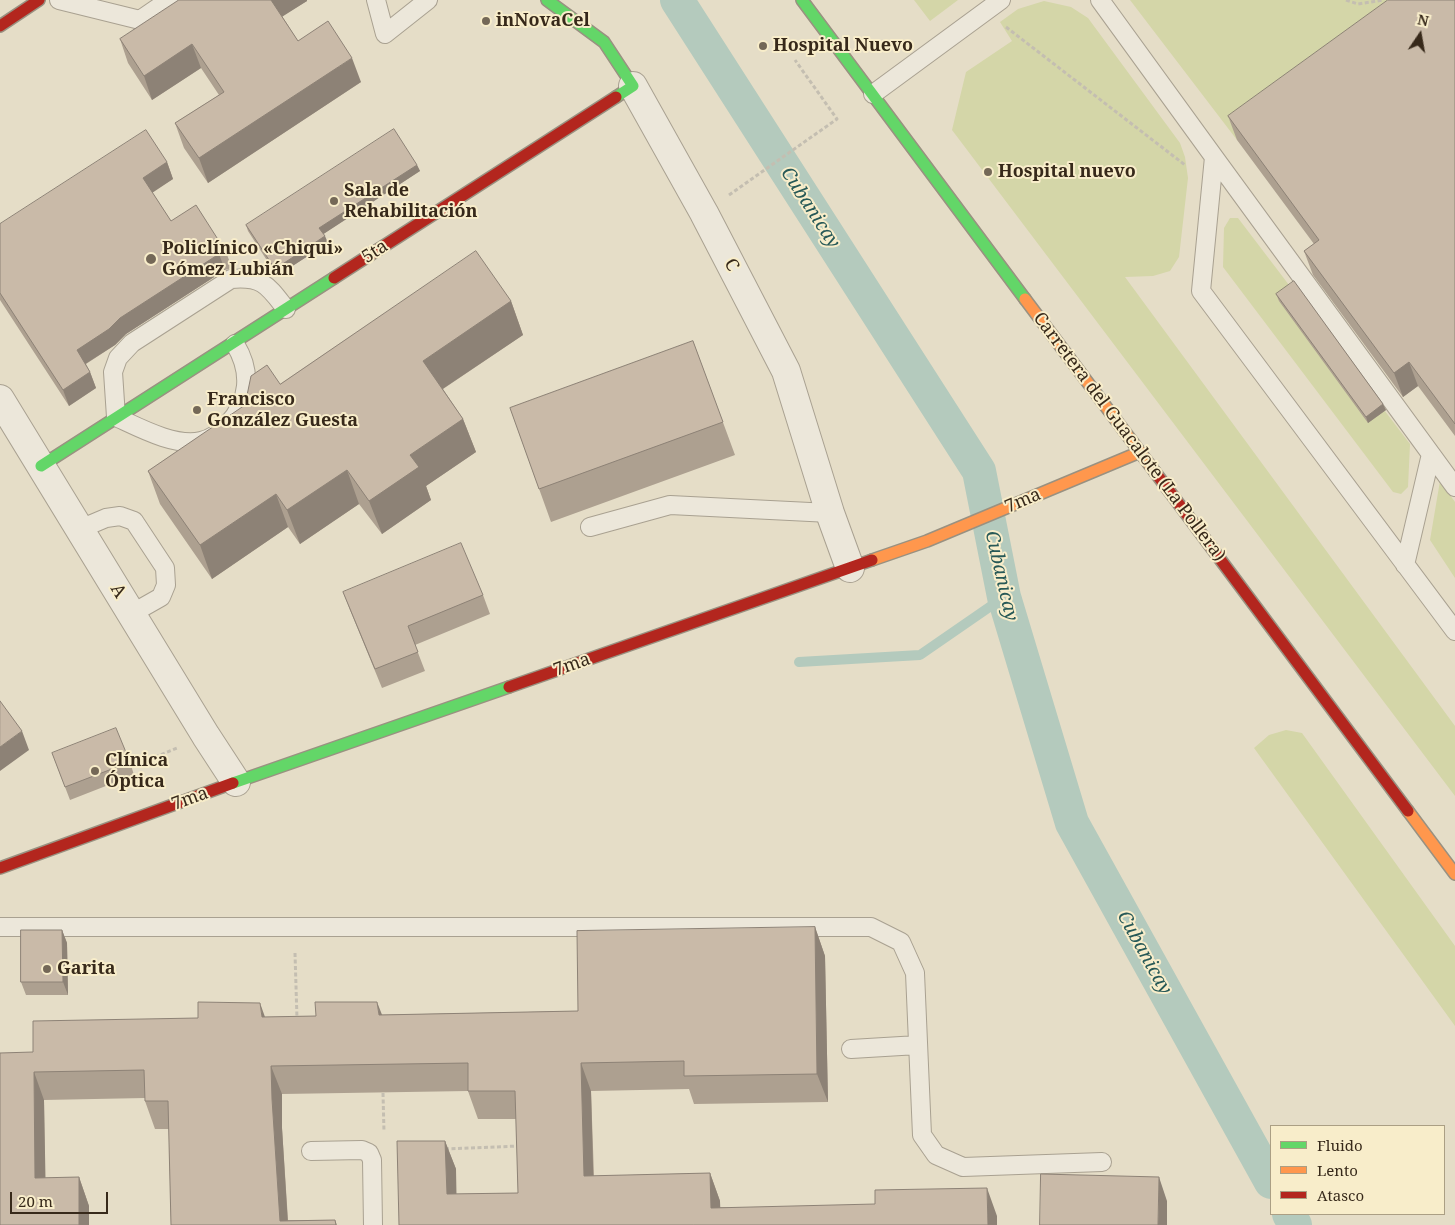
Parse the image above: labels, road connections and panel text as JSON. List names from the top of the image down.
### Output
{
  "streets": {
    "street": [
      "5ta",
      "C",
      "Carretera del Guacalote (La Pollera)",
      "7ma",
      "A"
    ]
  },
  "crossings": [
    ["5ta", "C"],
    ["5ta", "A"],
    ["C", "7ma"],
    ["Carretera del Guacalote (La Pollera)", "7ma"],
    ["7ma", "A"]
  ],
  "water": ["Cubanicay"],
  "places": [
    "inNovaCel",
    "Hospital Nuevo",
    "Hospital nuevo",
    "Sala de Rehabilitación",
    "Policlínico «Chiqui» Gómez Lubián",
    "Francisco González Guesta",
    "Clínica Óptica",
    "Garita"
  ],
  "legend": ["Fluido", "Lento", "Atasco"],
  "scale_bar": "20 m",
  "north": "top"
}
